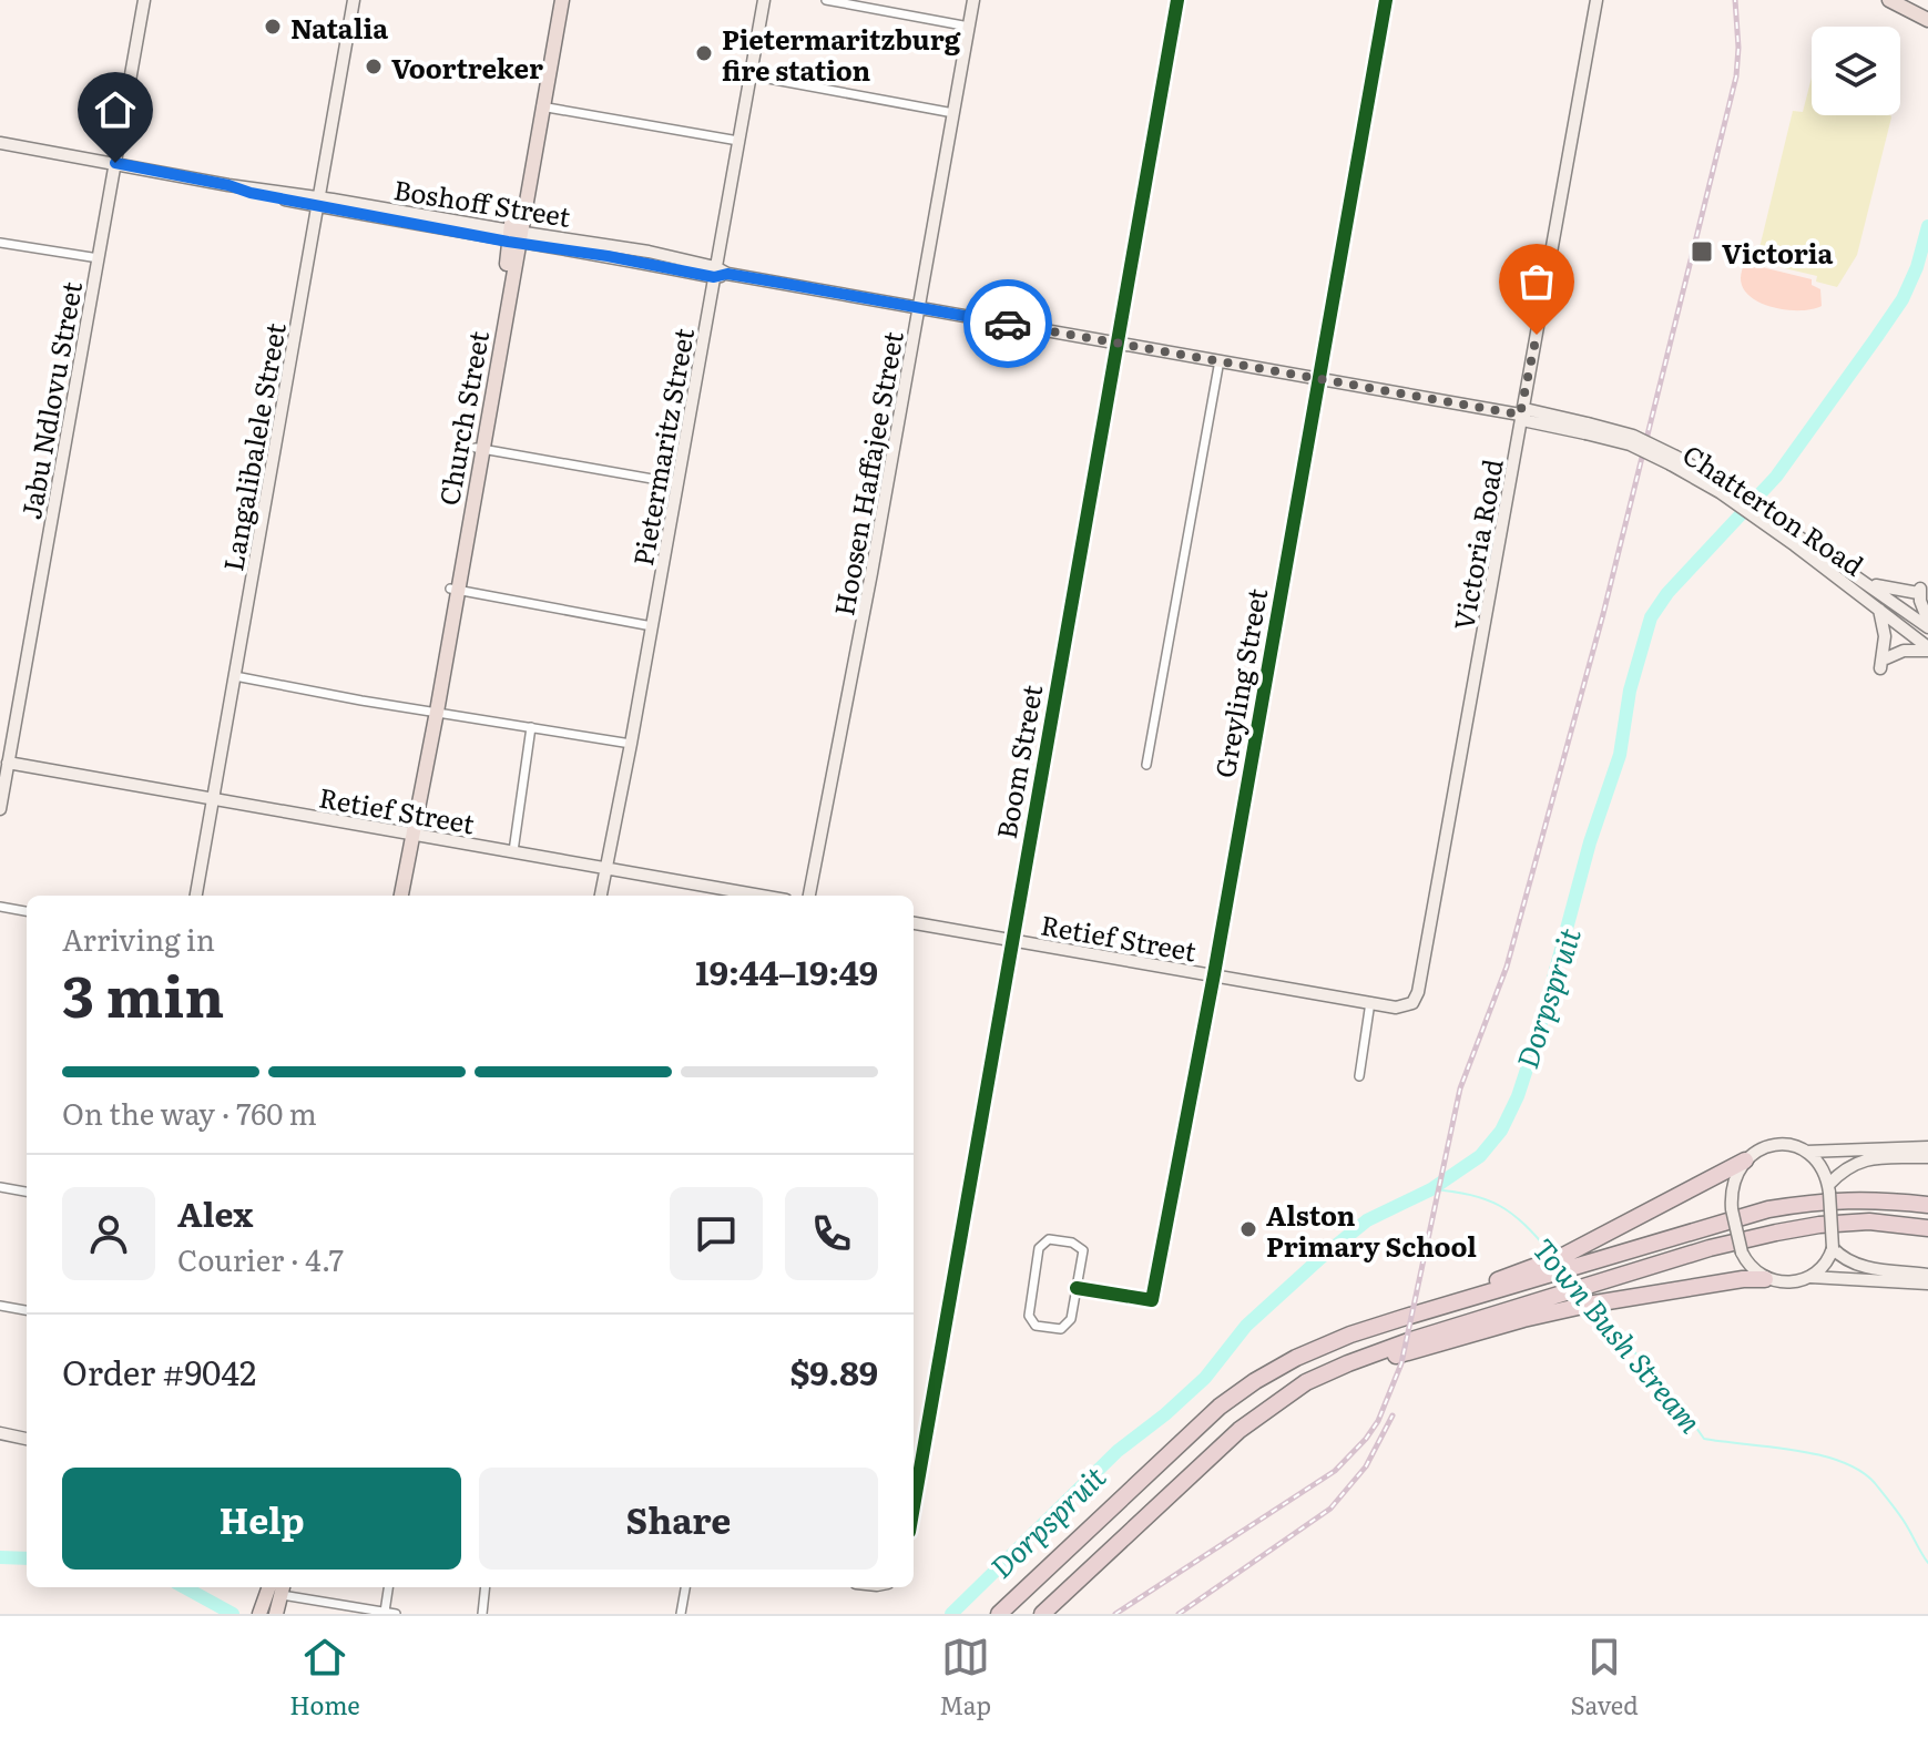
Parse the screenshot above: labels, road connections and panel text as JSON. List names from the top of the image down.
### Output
{
  "streets": {
    "main road": ["Church Street"],
    "street": [
      "Boshoff Street",
      "Jabu Ndlovu Street",
      "Langalibalele Street",
      "Pietermaritz Street",
      "Hoosen Haffajee Street",
      "Chatterton Road",
      "Victoria Road",
      "Greyling Street",
      "Boom Street",
      "Retief Street"
    ]
  },
  "crossings": [
    ["Boshoff Street", "Jabu Ndlovu Street"],
    ["Boshoff Street", "Church Street"],
    ["Boshoff Street", "Langalibalele Street"],
    ["Boshoff Street", "Pietermaritz Street"],
    ["Boshoff Street", "Hoosen Haffajee Street"],
    ["Boshoff Street", "Chatterton Road"],
    ["Boshoff Street", "Victoria Road"],
    ["Boshoff Street", "Greyling Street"],
    ["Boshoff Street", "Boom Street"],
    ["Jabu Ndlovu Street", "Retief Street"],
    ["Church Street", "Retief Street"],
    ["Langalibalele Street", "Retief Street"],
    ["Pietermaritz Street", "Retief Street"],
    ["Chatterton Road", "Victoria Road"],
    ["Victoria Road", "Retief Street"],
    ["Greyling Street", "Retief Street"],
    ["Boom Street", "Retief Street"]
  ],
  "water": ["Dorpspruit", "Town Bush Stream"],
  "places": {
    "other": [
      "Natalia",
      "Pietermaritzburg fire station",
      "Voortreker",
      "Alston Primary School"
    ],
    "transit": ["Victoria"]
  },
  "page": {
    "heading": ["3 min", "Arriving in", "19:44–19:49"],
    "panel": [
      "Alex",
      "Courier · 4.7",
      "Order #9042",
      "$9.89"
    ],
    "bar": "On the way · 760 m",
    "buttons": ["Help", "Share"],
    "tabs": ["Home", "Map", "Saved"]
  }
}
